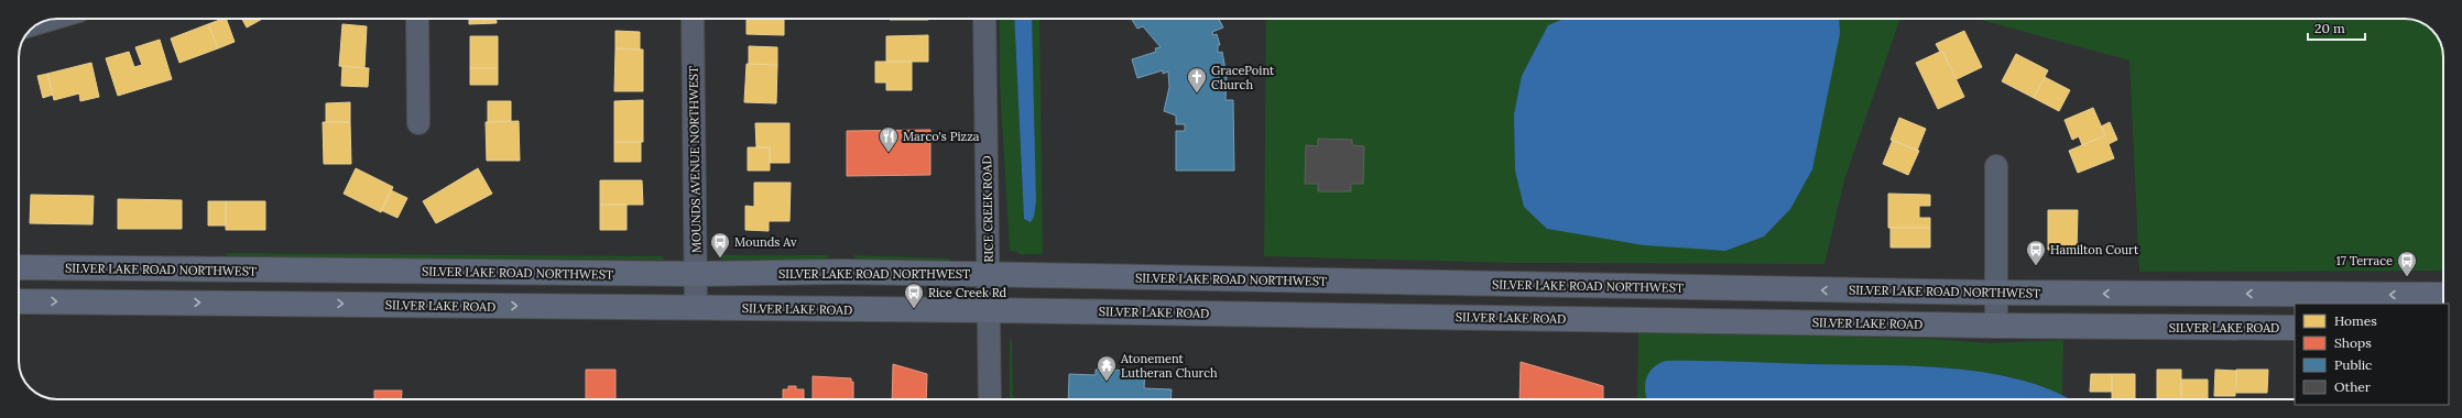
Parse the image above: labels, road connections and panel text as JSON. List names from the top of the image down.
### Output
{
  "streets": {
    "main road": ["SILVER LAKE ROAD NORTHWEST", "SILVER LAKE ROAD"],
    "street": ["MOUNDS AVENUE NORTHWEST", "RICE CREEK ROAD"]
  },
  "crossings": [
    ["MOUNDS AVENUE NORTHWEST", "SILVER LAKE ROAD NORTHWEST"],
    ["MOUNDS AVENUE NORTHWEST", "SILVER LAKE ROAD"],
    ["RICE CREEK ROAD", "SILVER LAKE ROAD NORTHWEST"],
    ["RICE CREEK ROAD", "SILVER LAKE ROAD"]
  ],
  "one_way": ["SILVER LAKE ROAD NORTHWEST"],
  "places": {
    "church": ["GracePoint Church"],
    "restaurant": ["Marco's Pizza"],
    "bus stop": [
      "Mounds Av",
      "Hamilton Court",
      "17 Terrace",
      "Rice Creek Rd"
    ],
    "temple": ["Atonement Lutheran Church"]
  },
  "legend": [
    "Homes",
    "Shops",
    "Public",
    "Other"
  ],
  "scale_bar": "20 m"
}
